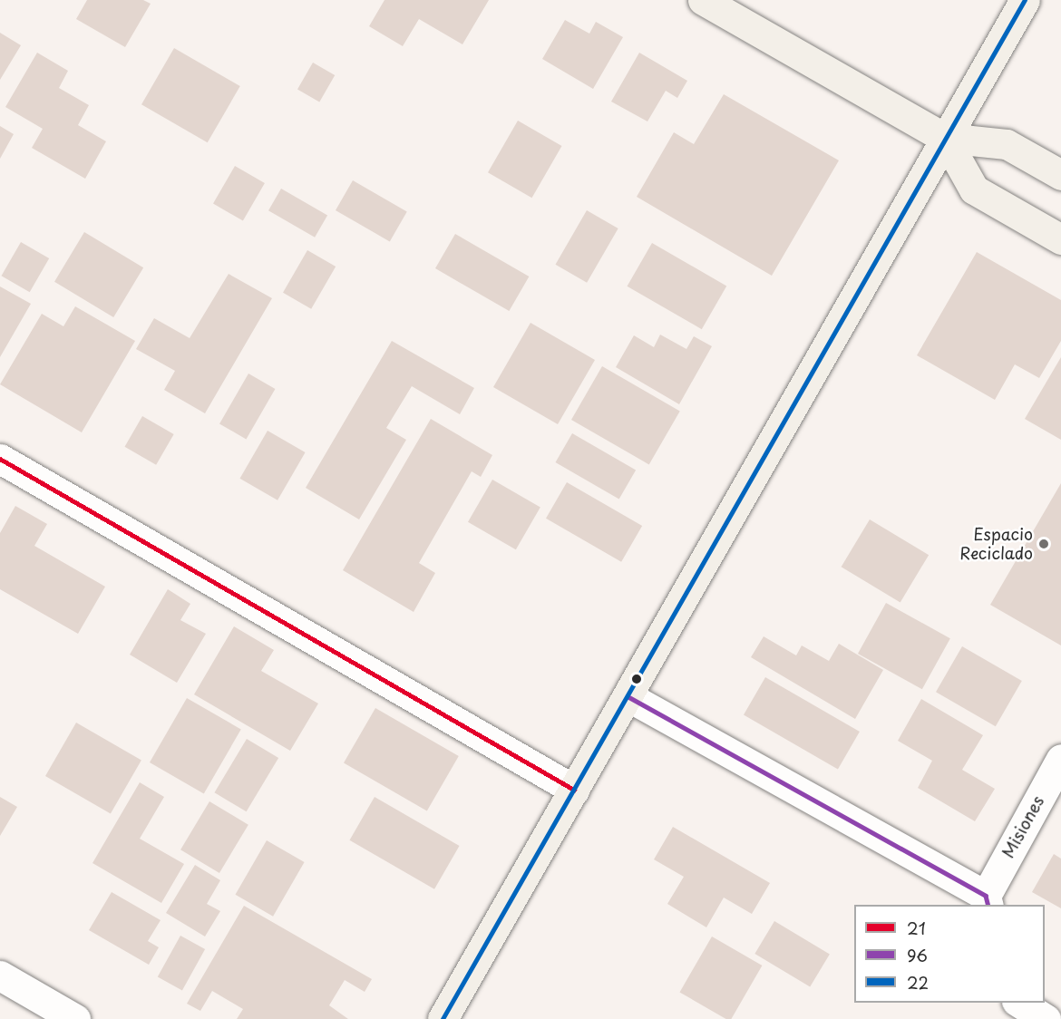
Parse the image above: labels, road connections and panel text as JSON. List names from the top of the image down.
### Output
{
  "streets": {
    "street": ["Misiones"]
  },
  "places": ["Espacio Reciclado"],
  "lines": ["transit line 22", "transit line 21", "transit line 96"],
  "legend": ["21", "96", "22"]
}
